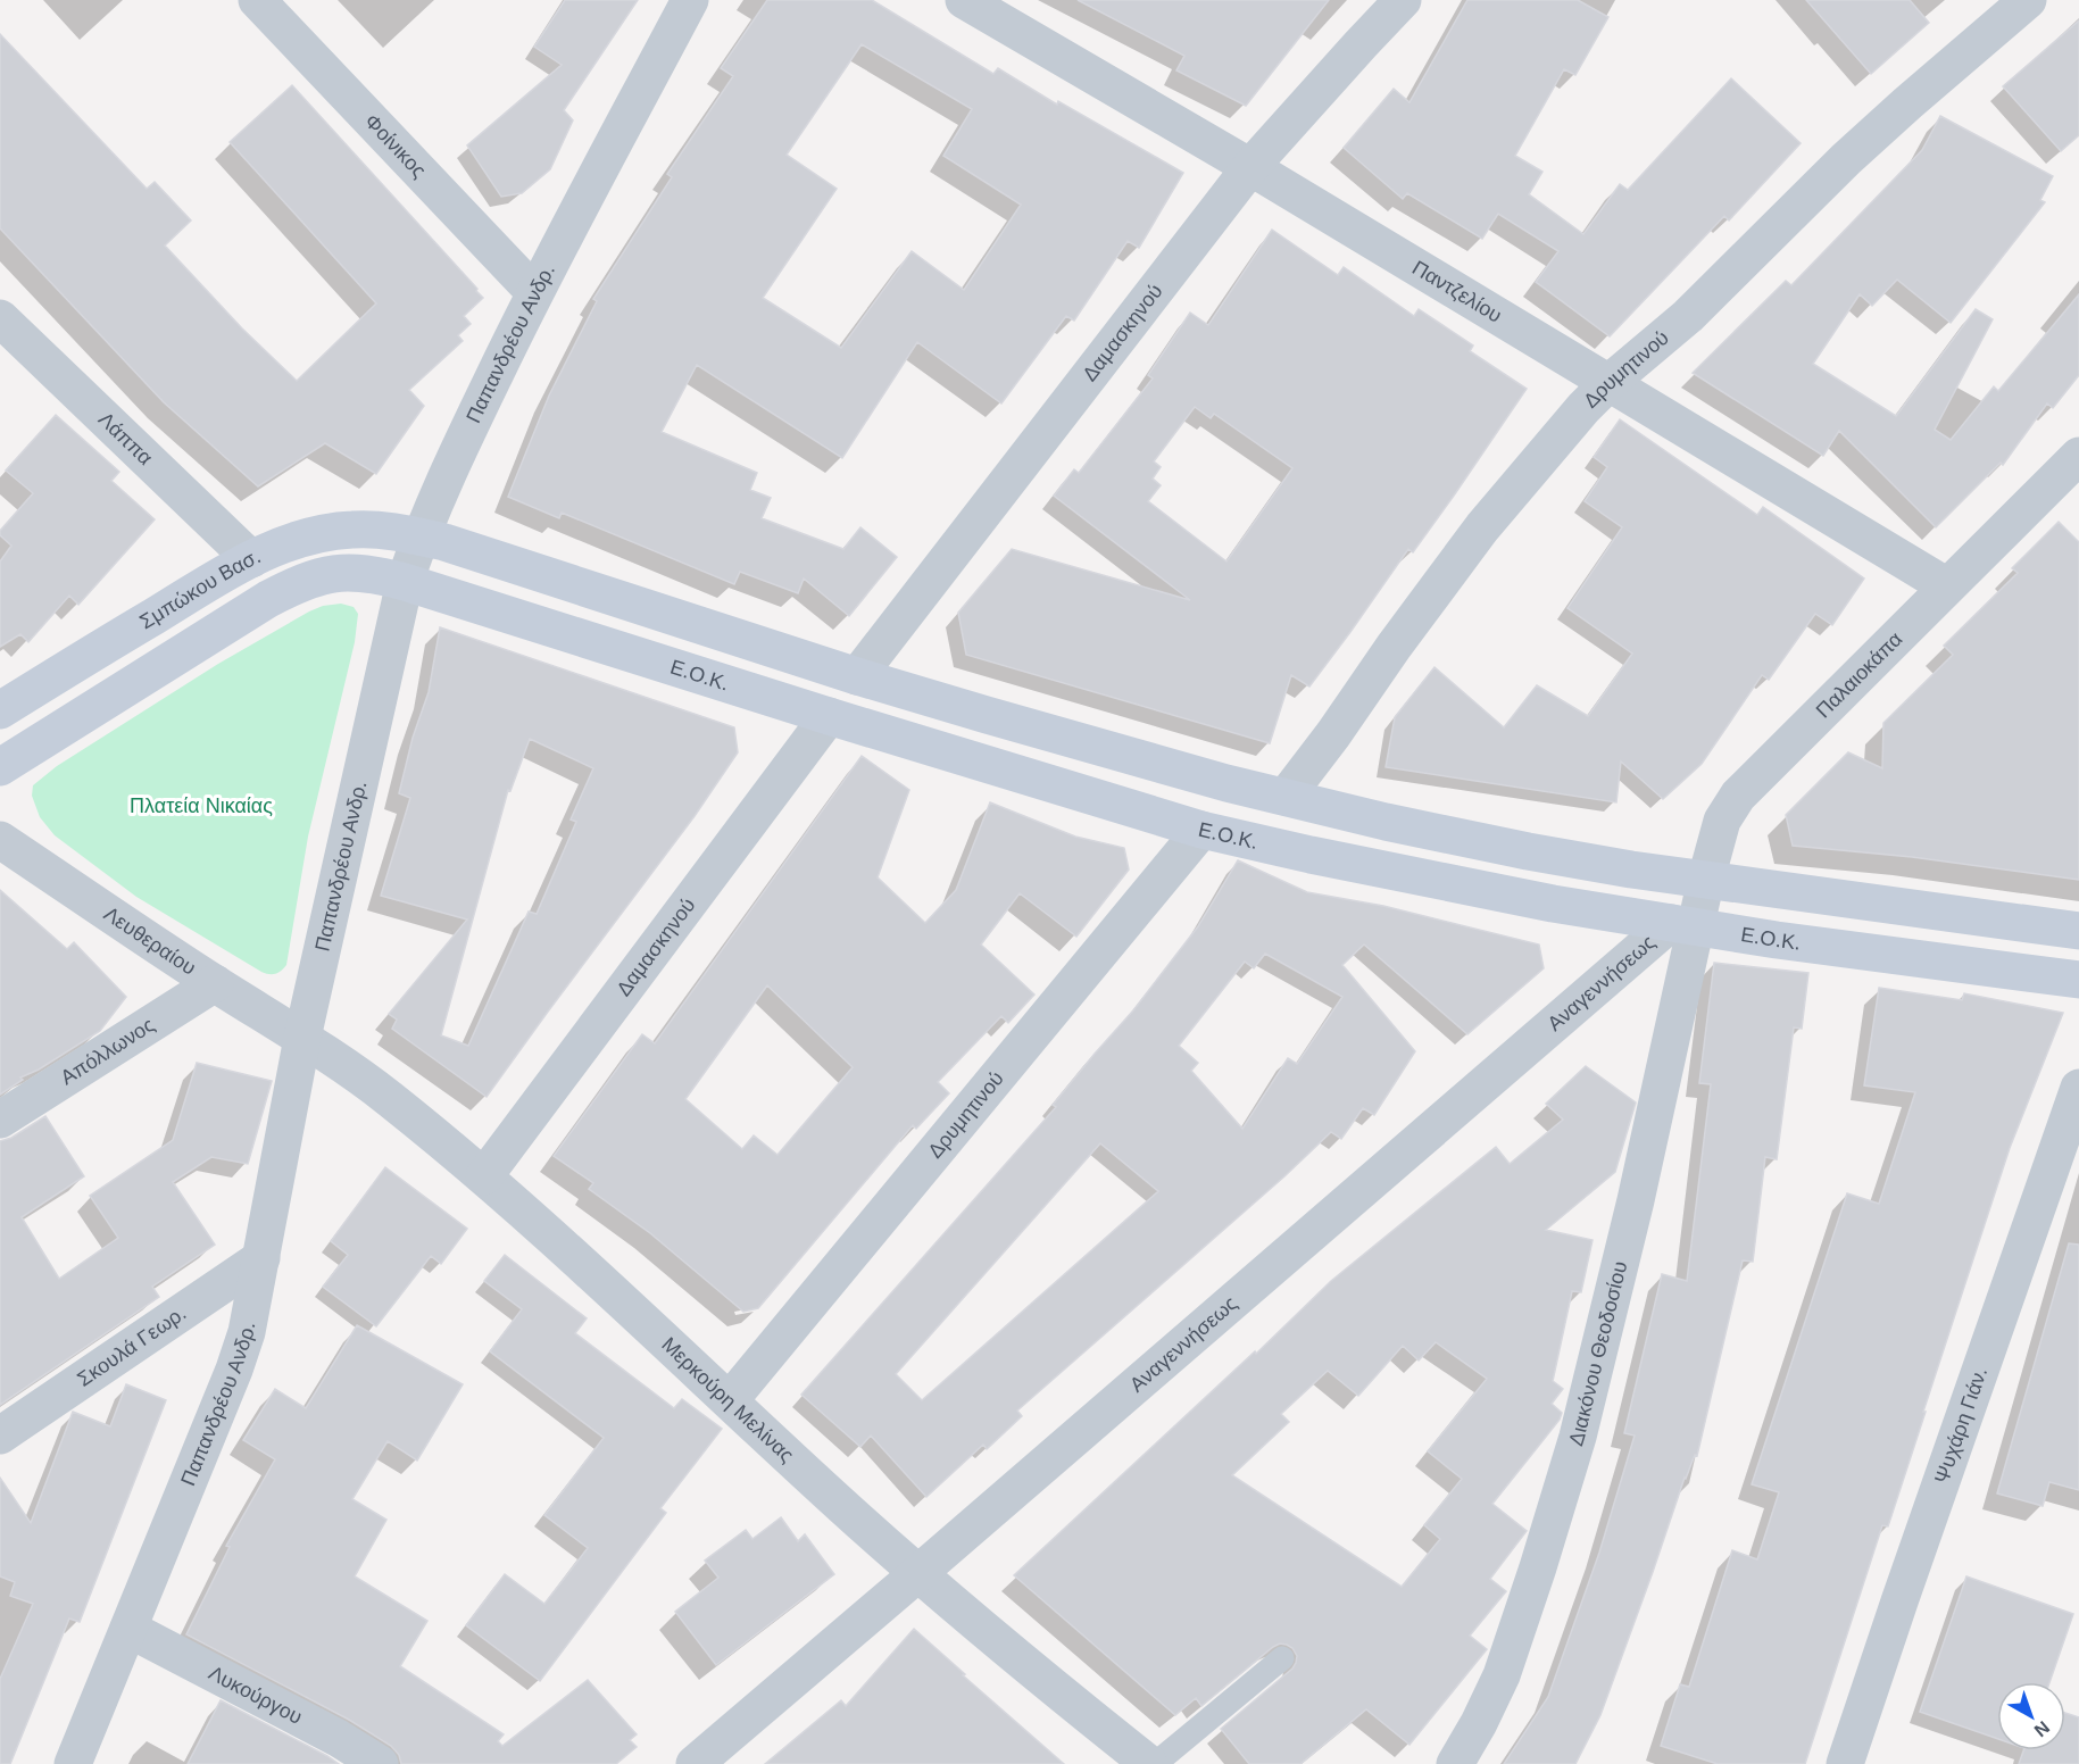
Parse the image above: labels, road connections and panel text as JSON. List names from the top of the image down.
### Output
{
  "streets": {
    "main road": ["Σμπώκου Βασ.", "Ε.Ο.Κ."],
    "street": [
      "Φοίνικος",
      "Παντζελίου",
      "Δαμασκηνού",
      "Παπανδρέου Ανδρ.",
      "Δρυμητινού",
      "Λάππα",
      "Παλαιοκάπα",
      "Λευθεραίου",
      "Αναγεννήσεως",
      "Απόλλωνος",
      "Σκουλά Γεωρ.",
      "Διακόνου Θεοδοσίου",
      "Μερκούρη Μελίνας",
      "Ψυχάρη Γιάν.",
      "Λυκούργου"
    ]
  },
  "crossings": [
    ["Φοίνικος", "Παπανδρέου Ανδρ."],
    ["Παντζελίου", "Δαμασκηνού"],
    ["Παντζελίου", "Δρυμητινού"],
    ["Παντζελίου", "Παλαιοκάπα"],
    ["Δαμασκηνού", "Ε.Ο.Κ."],
    ["Δαμασκηνού", "Μερκούρη Μελίνας"],
    ["Παπανδρέου Ανδρ.", "Σμπώκου Βασ."],
    ["Παπανδρέου Ανδρ.", "Ε.Ο.Κ."],
    ["Παπανδρέου Ανδρ.", "Λευθεραίου"],
    ["Παπανδρέου Ανδρ.", "Σκουλά Γεωρ."],
    ["Παπανδρέου Ανδρ.", "Μερκούρη Μελίνας"],
    ["Παπανδρέου Ανδρ.", "Λυκούργου"],
    ["Δρυμητινού", "Ε.Ο.Κ."],
    ["Δρυμητινού", "Μερκούρη Μελίνας"],
    ["Λάππα", "Σμπώκου Βασ."],
    ["Σμπώκου Βασ.", "Ε.Ο.Κ."],
    ["Παλαιοκάπα", "Ε.Ο.Κ."],
    ["Παλαιοκάπα", "Αναγεννήσεως"],
    ["Παλαιοκάπα", "Διακόνου Θεοδοσίου"],
    ["Ε.Ο.Κ.", "Αναγεννήσεως"],
    ["Ε.Ο.Κ.", "Διακόνου Θεοδοσίου"],
    ["Λευθεραίου", "Απόλλωνος"],
    ["Λευθεραίου", "Μερκούρη Μελίνας"],
    ["Αναγεννήσεως", "Διακόνου Θεοδοσίου"],
    ["Αναγεννήσεως", "Μερκούρη Μελίνας"]
  ],
  "parks": ["Πλατεία Νικαίας"],
  "north": "bottom right"
}
